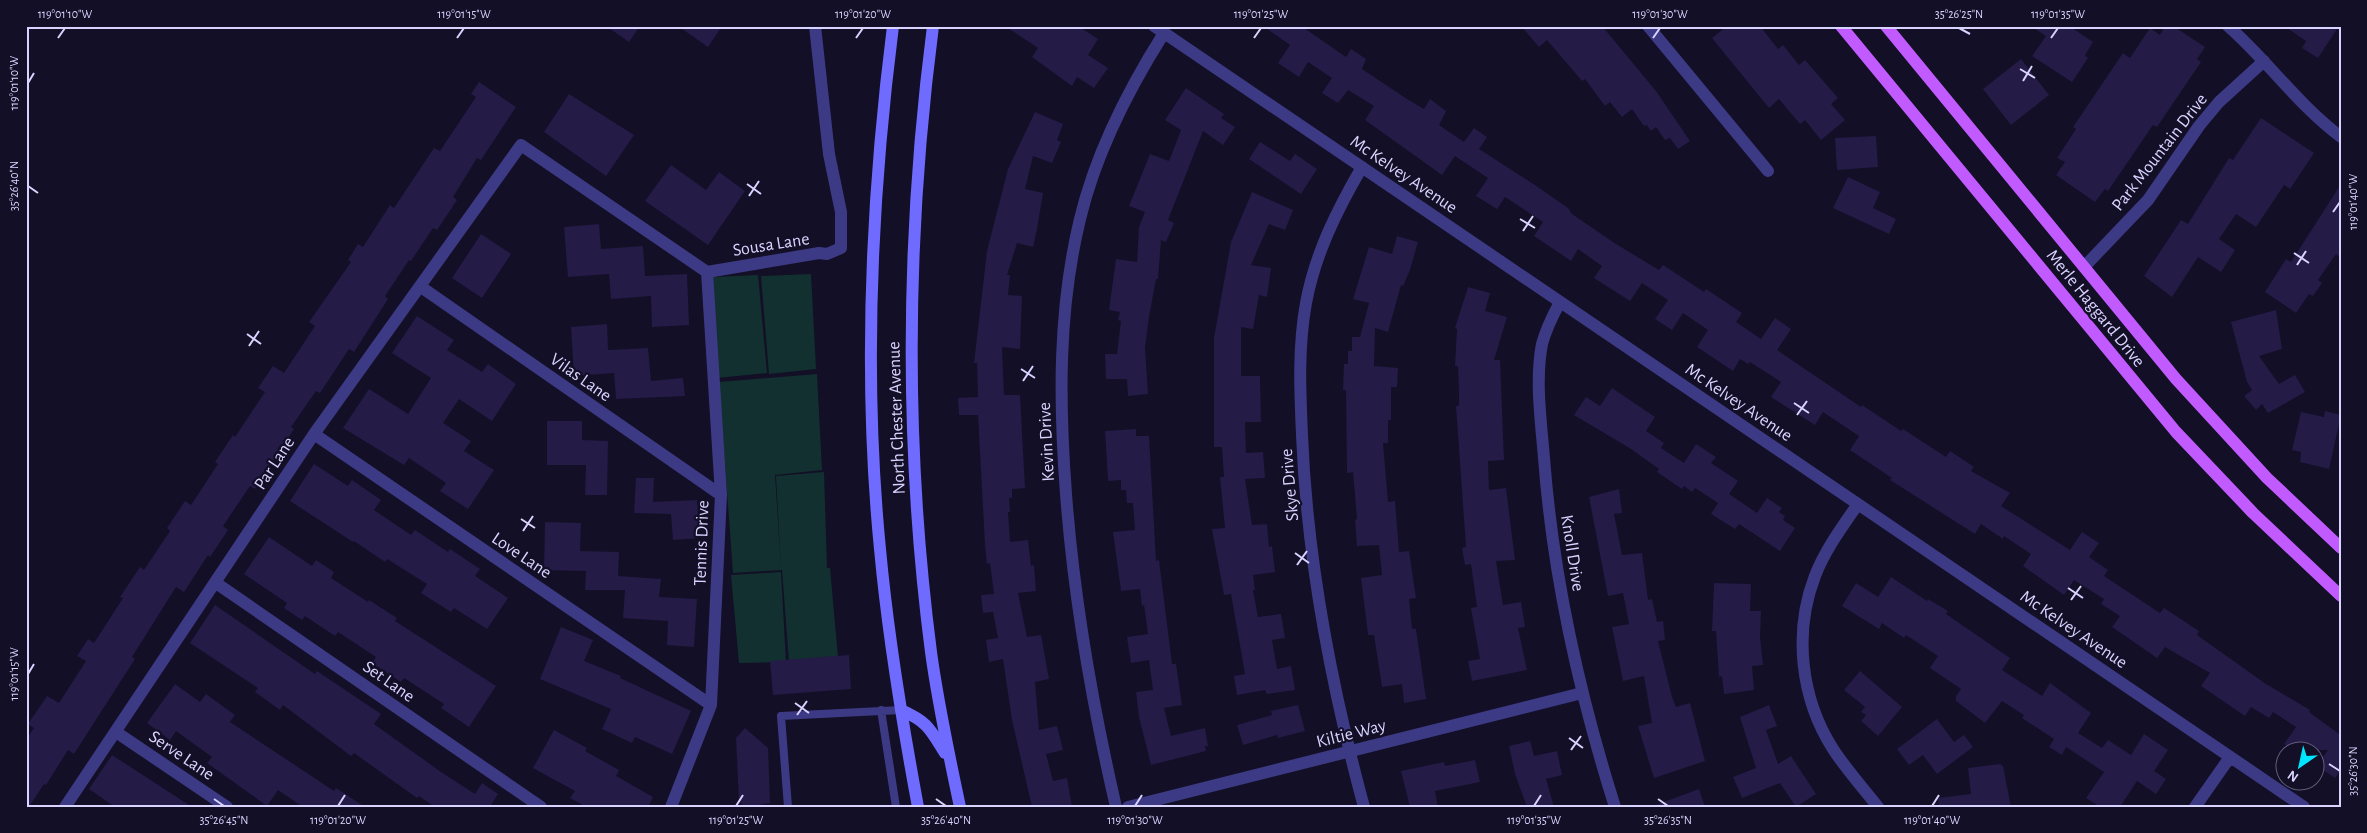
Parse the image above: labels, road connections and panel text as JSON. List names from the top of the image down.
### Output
{
  "streets": {
    "main road": ["Merle Haggard Drive", "North Chester Avenue"],
    "street": [
      "Park Mountain Drive",
      "Mc Kelvey Avenue",
      "Sousa Lane",
      "Vilas Lane",
      "Kevin Drive",
      "Par Lane",
      "Skye Drive",
      "Tennis Drive",
      "Knoll Drive",
      "Love Lane",
      "Set Lane",
      "Kiltie Way",
      "Serve Lane"
    ]
  },
  "crossings": [
    ["Park Mountain Drive", "Merle Haggard Drive"],
    ["Mc Kelvey Avenue", "Kevin Drive"],
    ["Mc Kelvey Avenue", "Skye Drive"],
    ["Mc Kelvey Avenue", "Knoll Drive"],
    ["Sousa Lane", "Par Lane"],
    ["Sousa Lane", "Tennis Drive"],
    ["Vilas Lane", "Par Lane"],
    ["Vilas Lane", "Tennis Drive"],
    ["Par Lane", "Tennis Drive"],
    ["Par Lane", "Love Lane"],
    ["Par Lane", "Set Lane"],
    ["Par Lane", "Serve Lane"],
    ["Skye Drive", "Kiltie Way"],
    ["Tennis Drive", "Love Lane"],
    ["Knoll Drive", "Kiltie Way"]
  ],
  "north": "bottom left",
  "coordinates": [
    "119°01'10\"W",
    "119°01'15\"W",
    "119°01'20\"W",
    "119°01'25\"W",
    "119°01'30\"W",
    "35°26'25\"N",
    "119°01'35\"W",
    "35°26'40\"N",
    "119°01'40\"W",
    "35°26'30\"N",
    "35°26'45\"N",
    "35°26'35\"N"
  ]
}
